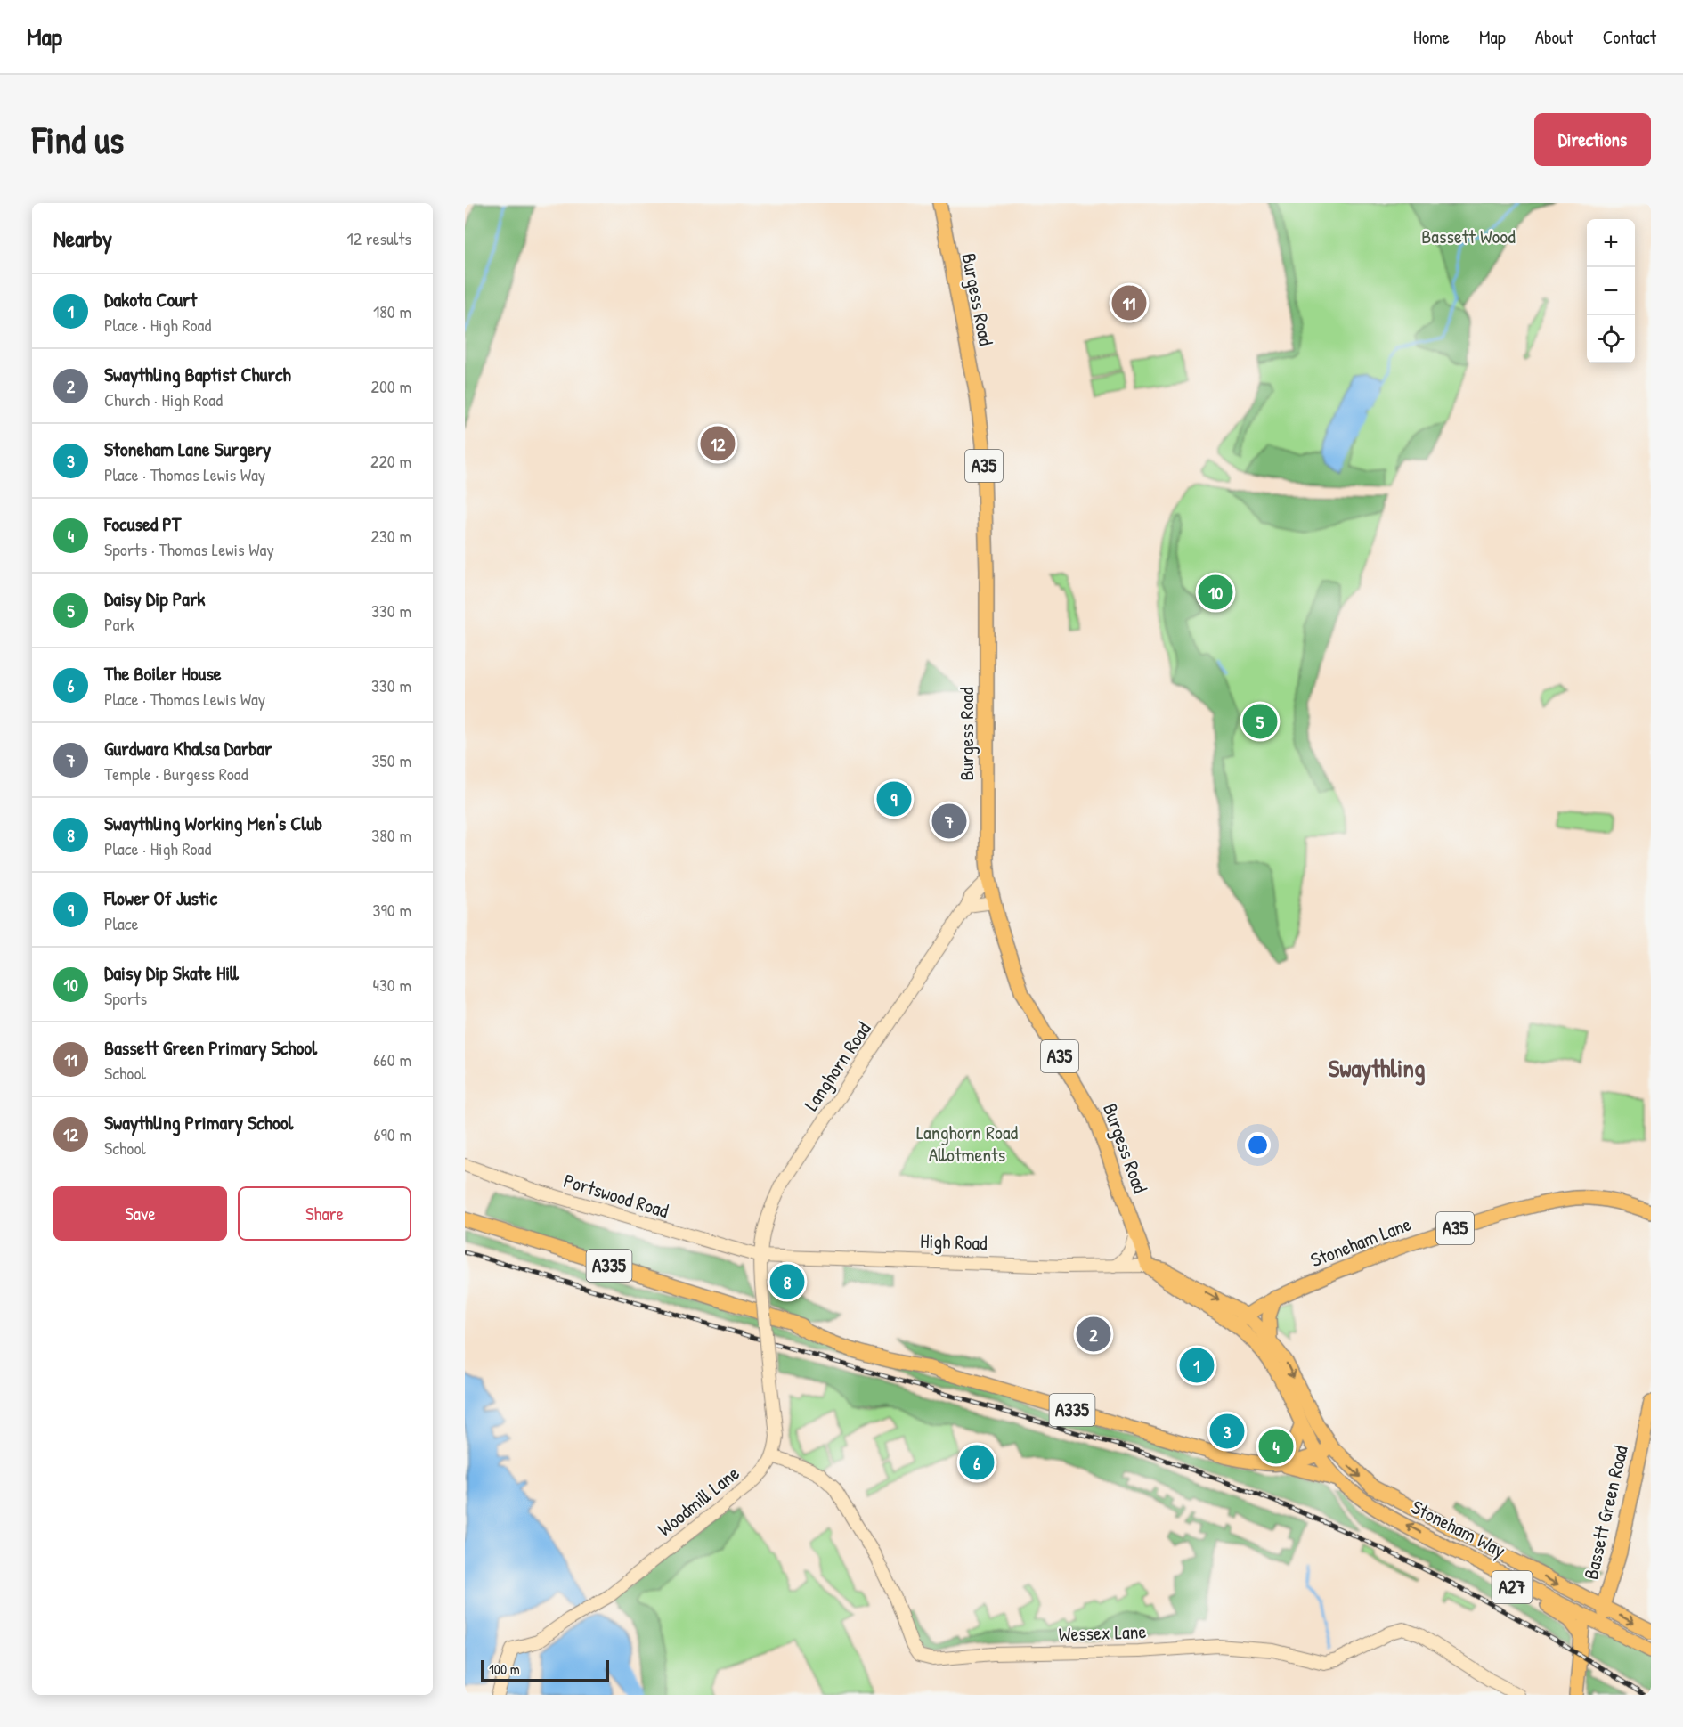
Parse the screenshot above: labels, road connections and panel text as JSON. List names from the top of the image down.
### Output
{
  "streets": {
    "main road": [
      "Burgess Road",
      "A35",
      "High Road",
      "Stoneham Lane",
      "A335",
      "Bassett Green Road",
      "Stoneham Way",
      "A27"
    ],
    "street": [
      "Langhorn Road",
      "Portswood Road",
      "Woodmill Lane",
      "Wessex Lane"
    ]
  },
  "crossings": [
    ["Burgess Road", "Langhorn Road"],
    ["Burgess Road", "High Road"],
    ["Langhorn Road", "Portswood Road"],
    ["Langhorn Road", "High Road"],
    ["Portswood Road", "High Road"],
    ["High Road", "Stoneham Lane"],
    ["High Road", "Stoneham Way"],
    ["Stoneham Lane", "Stoneham Way"],
    ["A335", "Stoneham Way"],
    ["Woodmill Lane", "Wessex Lane"],
    ["Bassett Green Road", "Stoneham Way"],
    ["Stoneham Way", "A27"]
  ],
  "districts": ["Swaythling"],
  "parks": ["Bassett Wood", "Langhorn Road Allotments"],
  "scale_bar": "100 m",
  "page": {
    "header": "Map",
    "nav": [
      "Home",
      "Map",
      "About",
      "Contact"
    ],
    "buttons": [
      "Directions",
      ["Save", "Share"]
    ],
    "title": "Find us",
    "heading": ["Nearby", "12 results"],
    "map_buttons": ["+", "−"],
    "list": [
      {
        "mark": "1",
        "name": "Dakota Court",
        "note": "Place · High Road",
        "value": "180 m"
      },
      {
        "mark": "2",
        "name": "Swaythling Baptist Church",
        "note": "Church · High Road",
        "value": "200 m"
      },
      {
        "mark": "3",
        "name": "Stoneham Lane Surgery",
        "note": "Place · Thomas Lewis Way",
        "value": "220 m"
      },
      {
        "mark": "4",
        "name": "Focused PT",
        "note": "Sports · Thomas Lewis Way",
        "value": "230 m"
      },
      {
        "mark": "5",
        "name": "Daisy Dip Park",
        "note": "Park",
        "value": "330 m"
      },
      {
        "mark": "6",
        "name": "The Boiler House",
        "note": "Place · Thomas Lewis Way",
        "value": "330 m"
      },
      {
        "mark": "7",
        "name": "Gurdwara Khalsa Darbar",
        "note": "Temple · Burgess Road",
        "value": "350 m"
      },
      {
        "mark": "8",
        "name": "Swaythling Working Men's Club",
        "note": "Place · High Road",
        "value": "380 m"
      },
      {
        "mark": "9",
        "name": "Flower Of Justic",
        "note": "Place",
        "value": "390 m"
      },
      {
        "mark": "10",
        "name": "Daisy Dip Skate Hill",
        "note": "Sports",
        "value": "430 m"
      },
      {
        "mark": "11",
        "name": "Bassett Green Primary School",
        "note": "School",
        "value": "660 m"
      },
      {
        "mark": "12",
        "name": "Swaythling Primary School",
        "note": "School",
        "value": "690 m"
      }
    ],
    "pins": [
      "11",
      "12",
      "10",
      "5",
      "9",
      "7",
      "8",
      "2",
      "1",
      "3",
      "4",
      "6"
    ],
    "scale": "100 m"
  }
}
